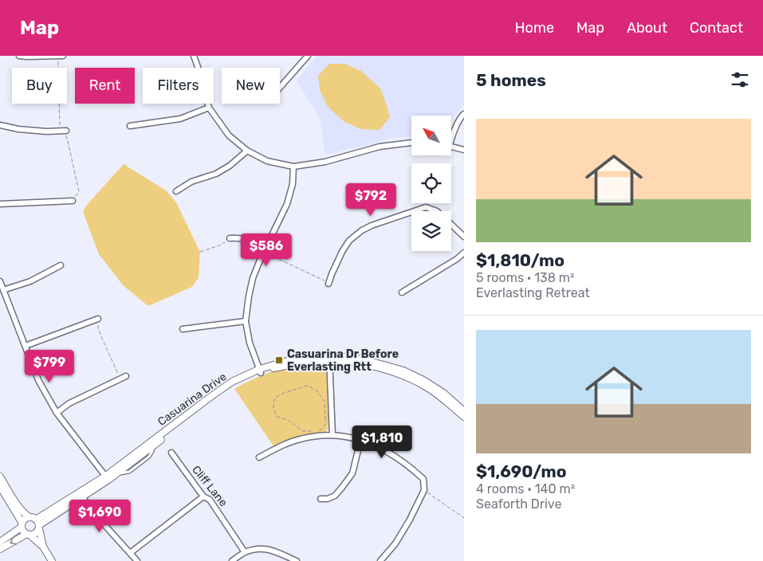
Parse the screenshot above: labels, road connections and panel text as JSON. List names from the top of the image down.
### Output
{
  "streets": {
    "street": ["Casuarina Drive", "Cliff Lane"]
  },
  "places": {
    "transit": ["Casuarina Dr Before Everlasting Rtt"]
  },
  "north": "top left",
  "page": {
    "header": "Map",
    "nav": [
      "Home",
      "Map",
      "About",
      "Contact"
    ],
    "heading": "5 homes",
    "chip": [
      "Buy",
      "Rent",
      "Filters",
      "New"
    ],
    "list": [
      {
        "name": "$1,810/mo",
        "note": "5 rooms · 138 m² · Everlasting Retreat"
      },
      {
        "name": "$1,690/mo",
        "note": "4 rooms · 140 m² · Seaforth Drive"
      }
    ],
    "price": [
      "$792",
      "$586",
      "$799",
      "$1,810",
      "$1,690"
    ]
  }
}
